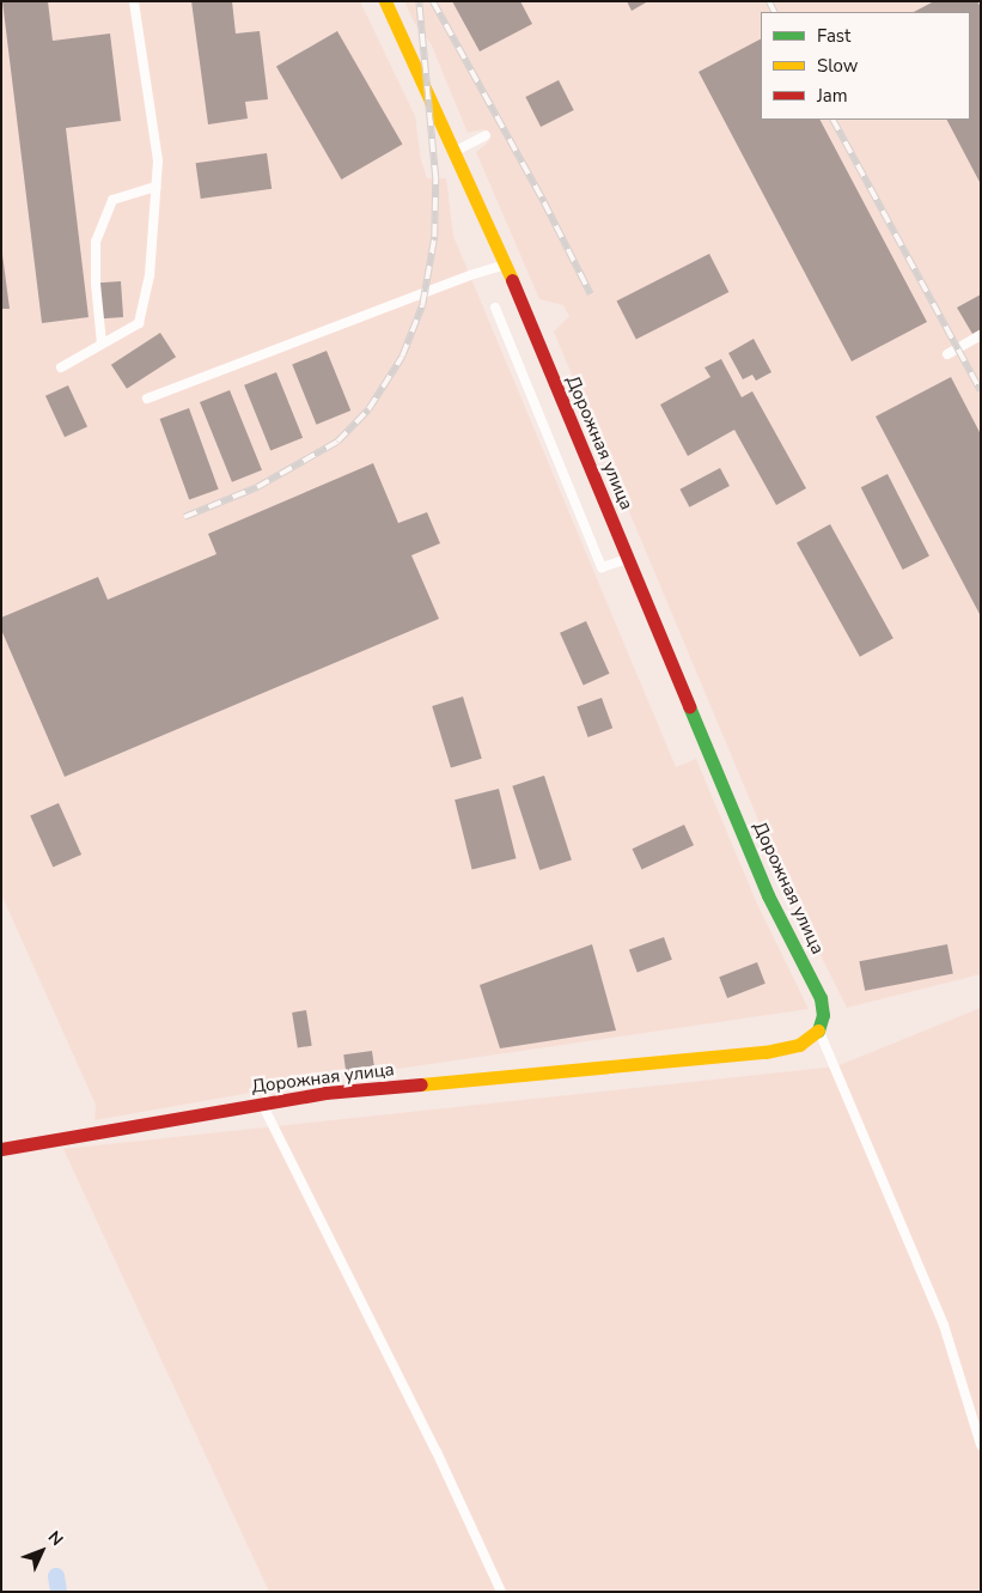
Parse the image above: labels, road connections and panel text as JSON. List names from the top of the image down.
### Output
{
  "streets": {
    "street": ["Дорожная улица"]
  },
  "legend": ["Fast", "Slow", "Jam"],
  "north": "top right"
}
